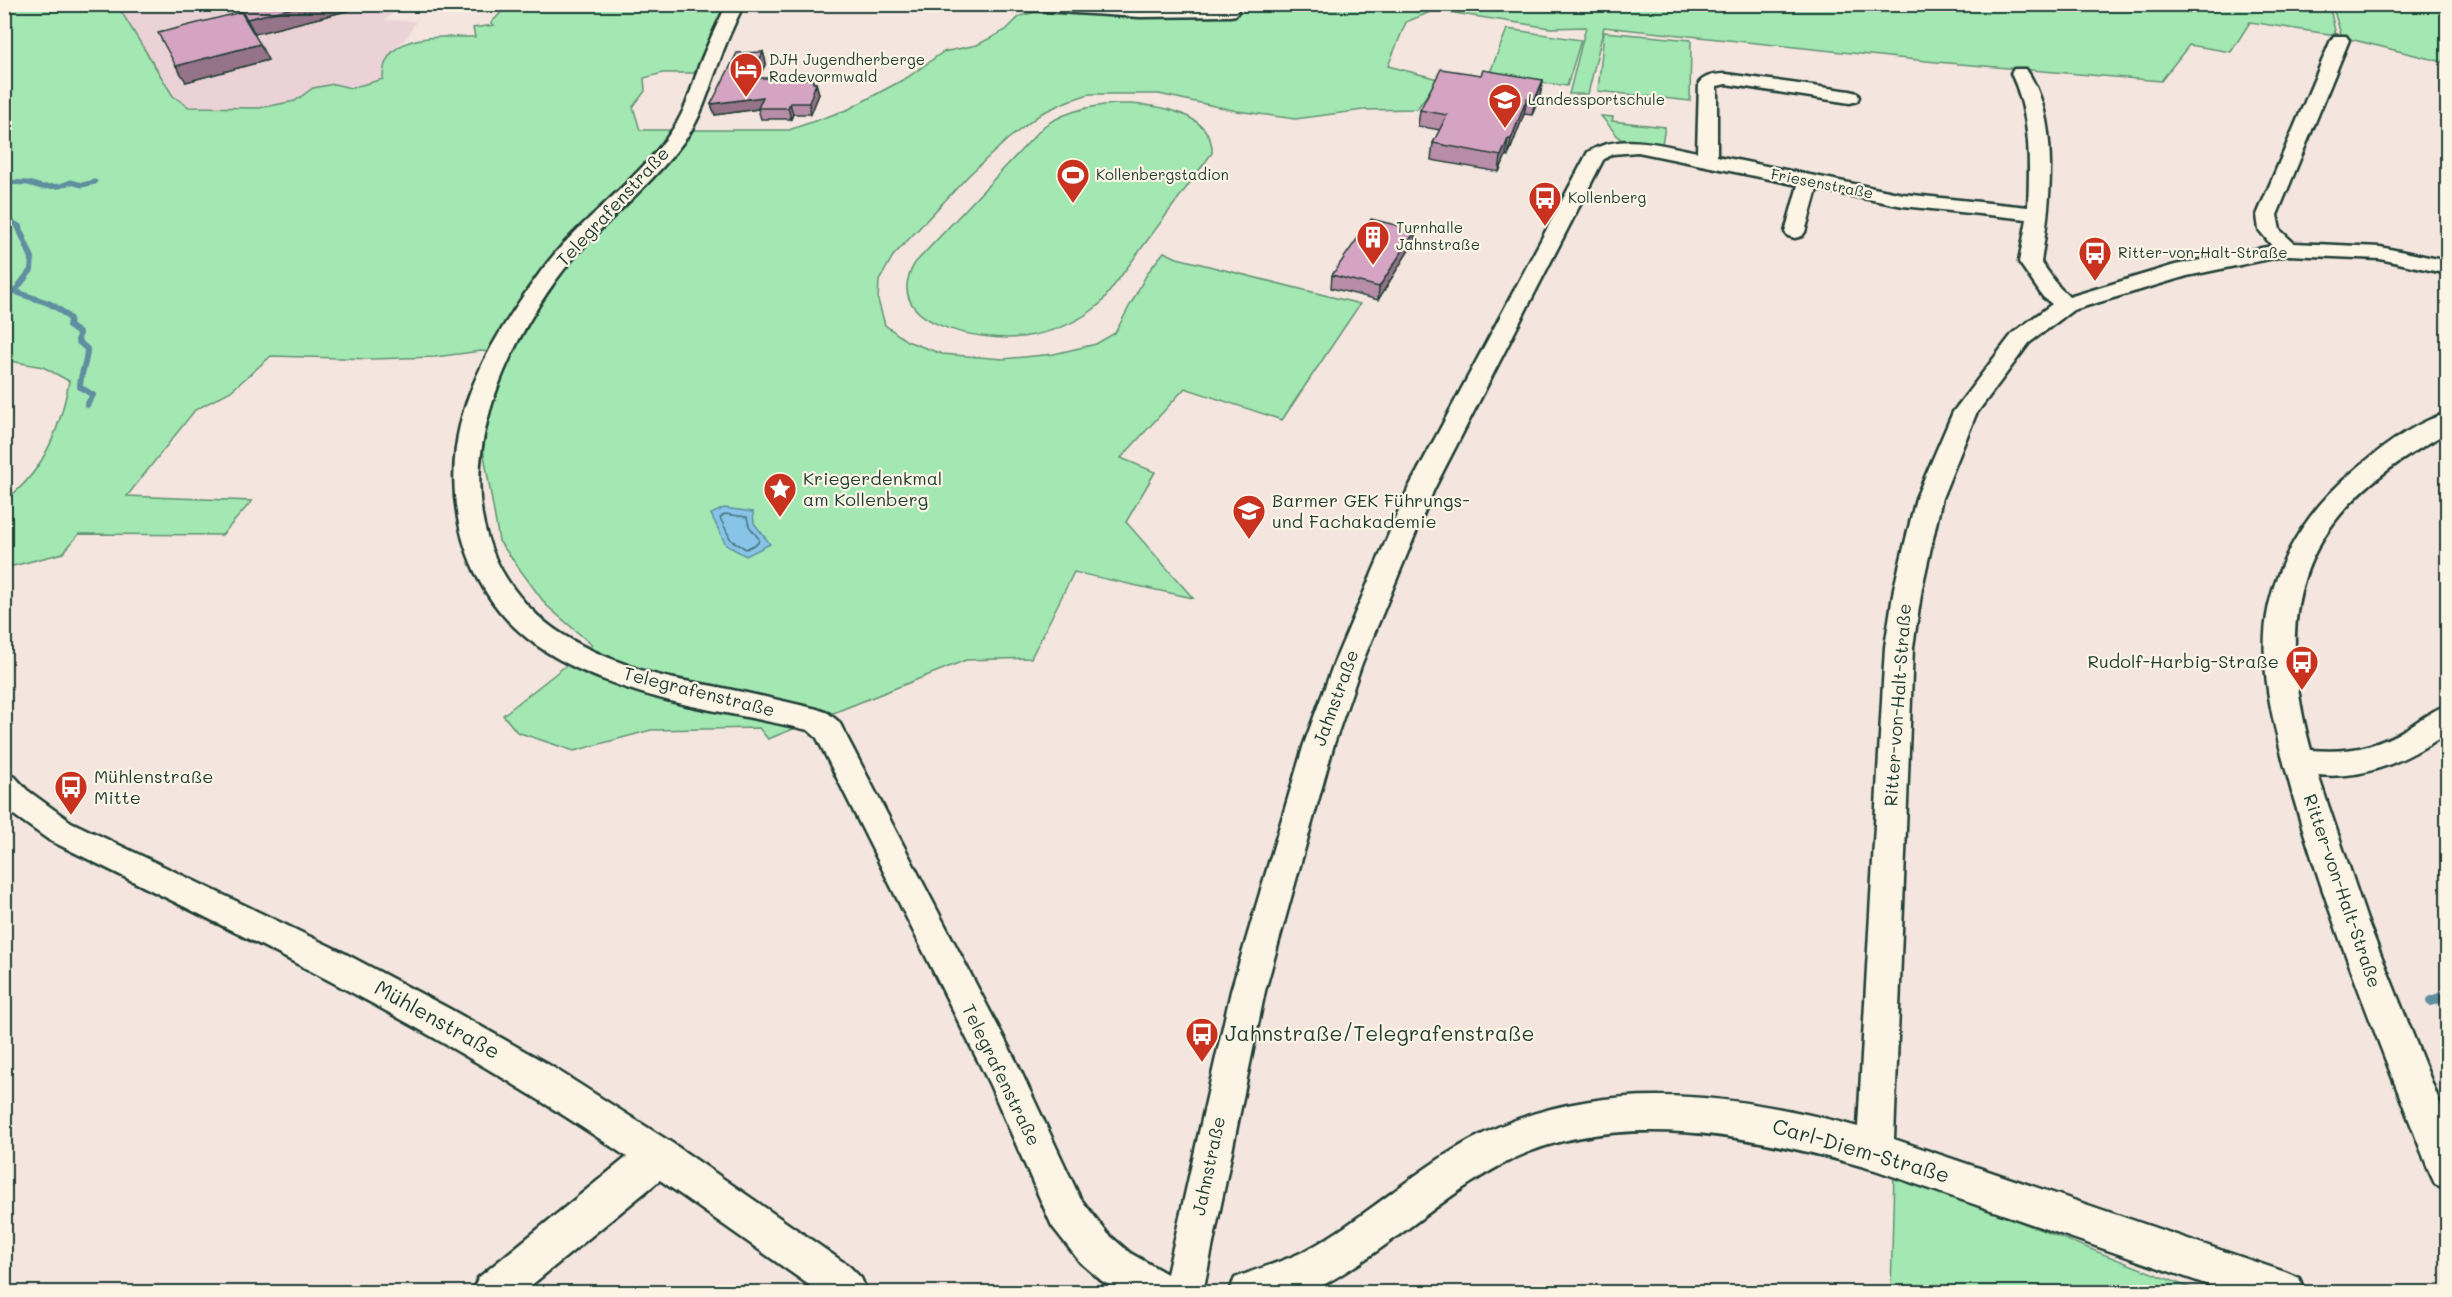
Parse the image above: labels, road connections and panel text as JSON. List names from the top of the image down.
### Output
{
  "streets": {
    "street": [
      "Friesenstraße",
      "Telegrafenstraße",
      "Jahnstraße",
      "Ritter-von-Halt-Straße",
      "Mühlenstraße",
      "Carl-Diem-Straße"
    ]
  },
  "crossings": [
    ["Friesenstraße", "Jahnstraße"],
    ["Ritter-von-Halt-Straße", "Carl-Diem-Straße"]
  ],
  "places": {
    "hotel": ["DJH Jugendherberge Radevormwald"],
    "school or university": ["Landessportschule", "Barmer GEK Führungs- und Fachakademie"],
    "sports": ["Kollenbergstadion"],
    "bus stop": [
      "Kollenberg",
      "Ritter-von-Halt-Straße",
      "Rudolf-Harbig-Straße",
      "Mühlenstraße Mitte",
      "Jahnstraße/Telegrafenstraße"
    ],
    "building": ["Turnhalle Jahnstraße"],
    "place": ["Kriegerdenkmal am Kollenberg"]
  }
}
